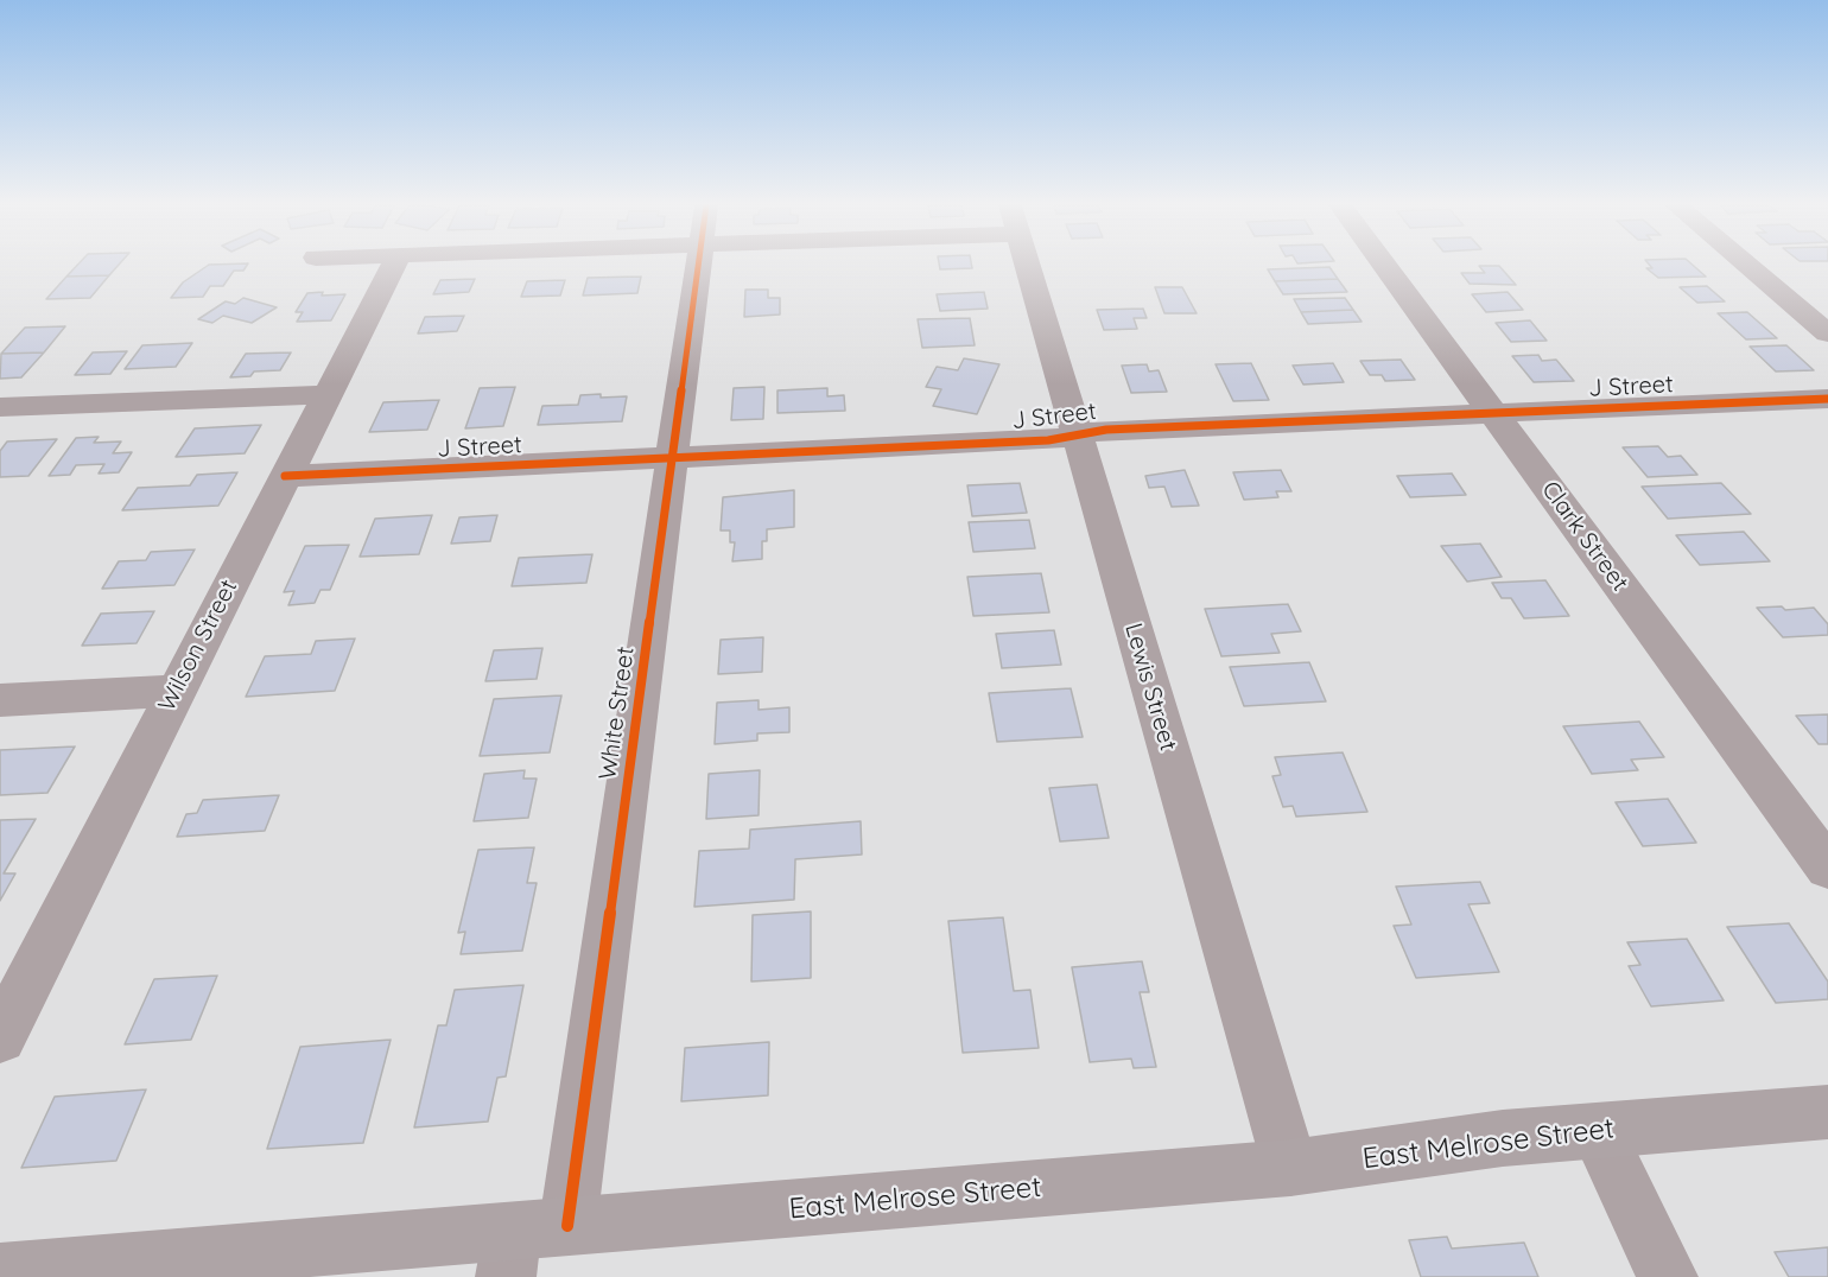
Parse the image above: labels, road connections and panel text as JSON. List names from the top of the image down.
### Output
{
  "streets": {
    "main road": ["East Melrose Street"],
    "street": [
      "J Street",
      "Clark Street",
      "Wilson Street",
      "Lewis Street",
      "White Street"
    ]
  },
  "crossings": [
    ["J Street", "Clark Street"],
    ["J Street", "Wilson Street"],
    ["J Street", "Lewis Street"],
    ["J Street", "White Street"],
    ["Lewis Street", "East Melrose Street"],
    ["White Street", "East Melrose Street"]
  ]
}
